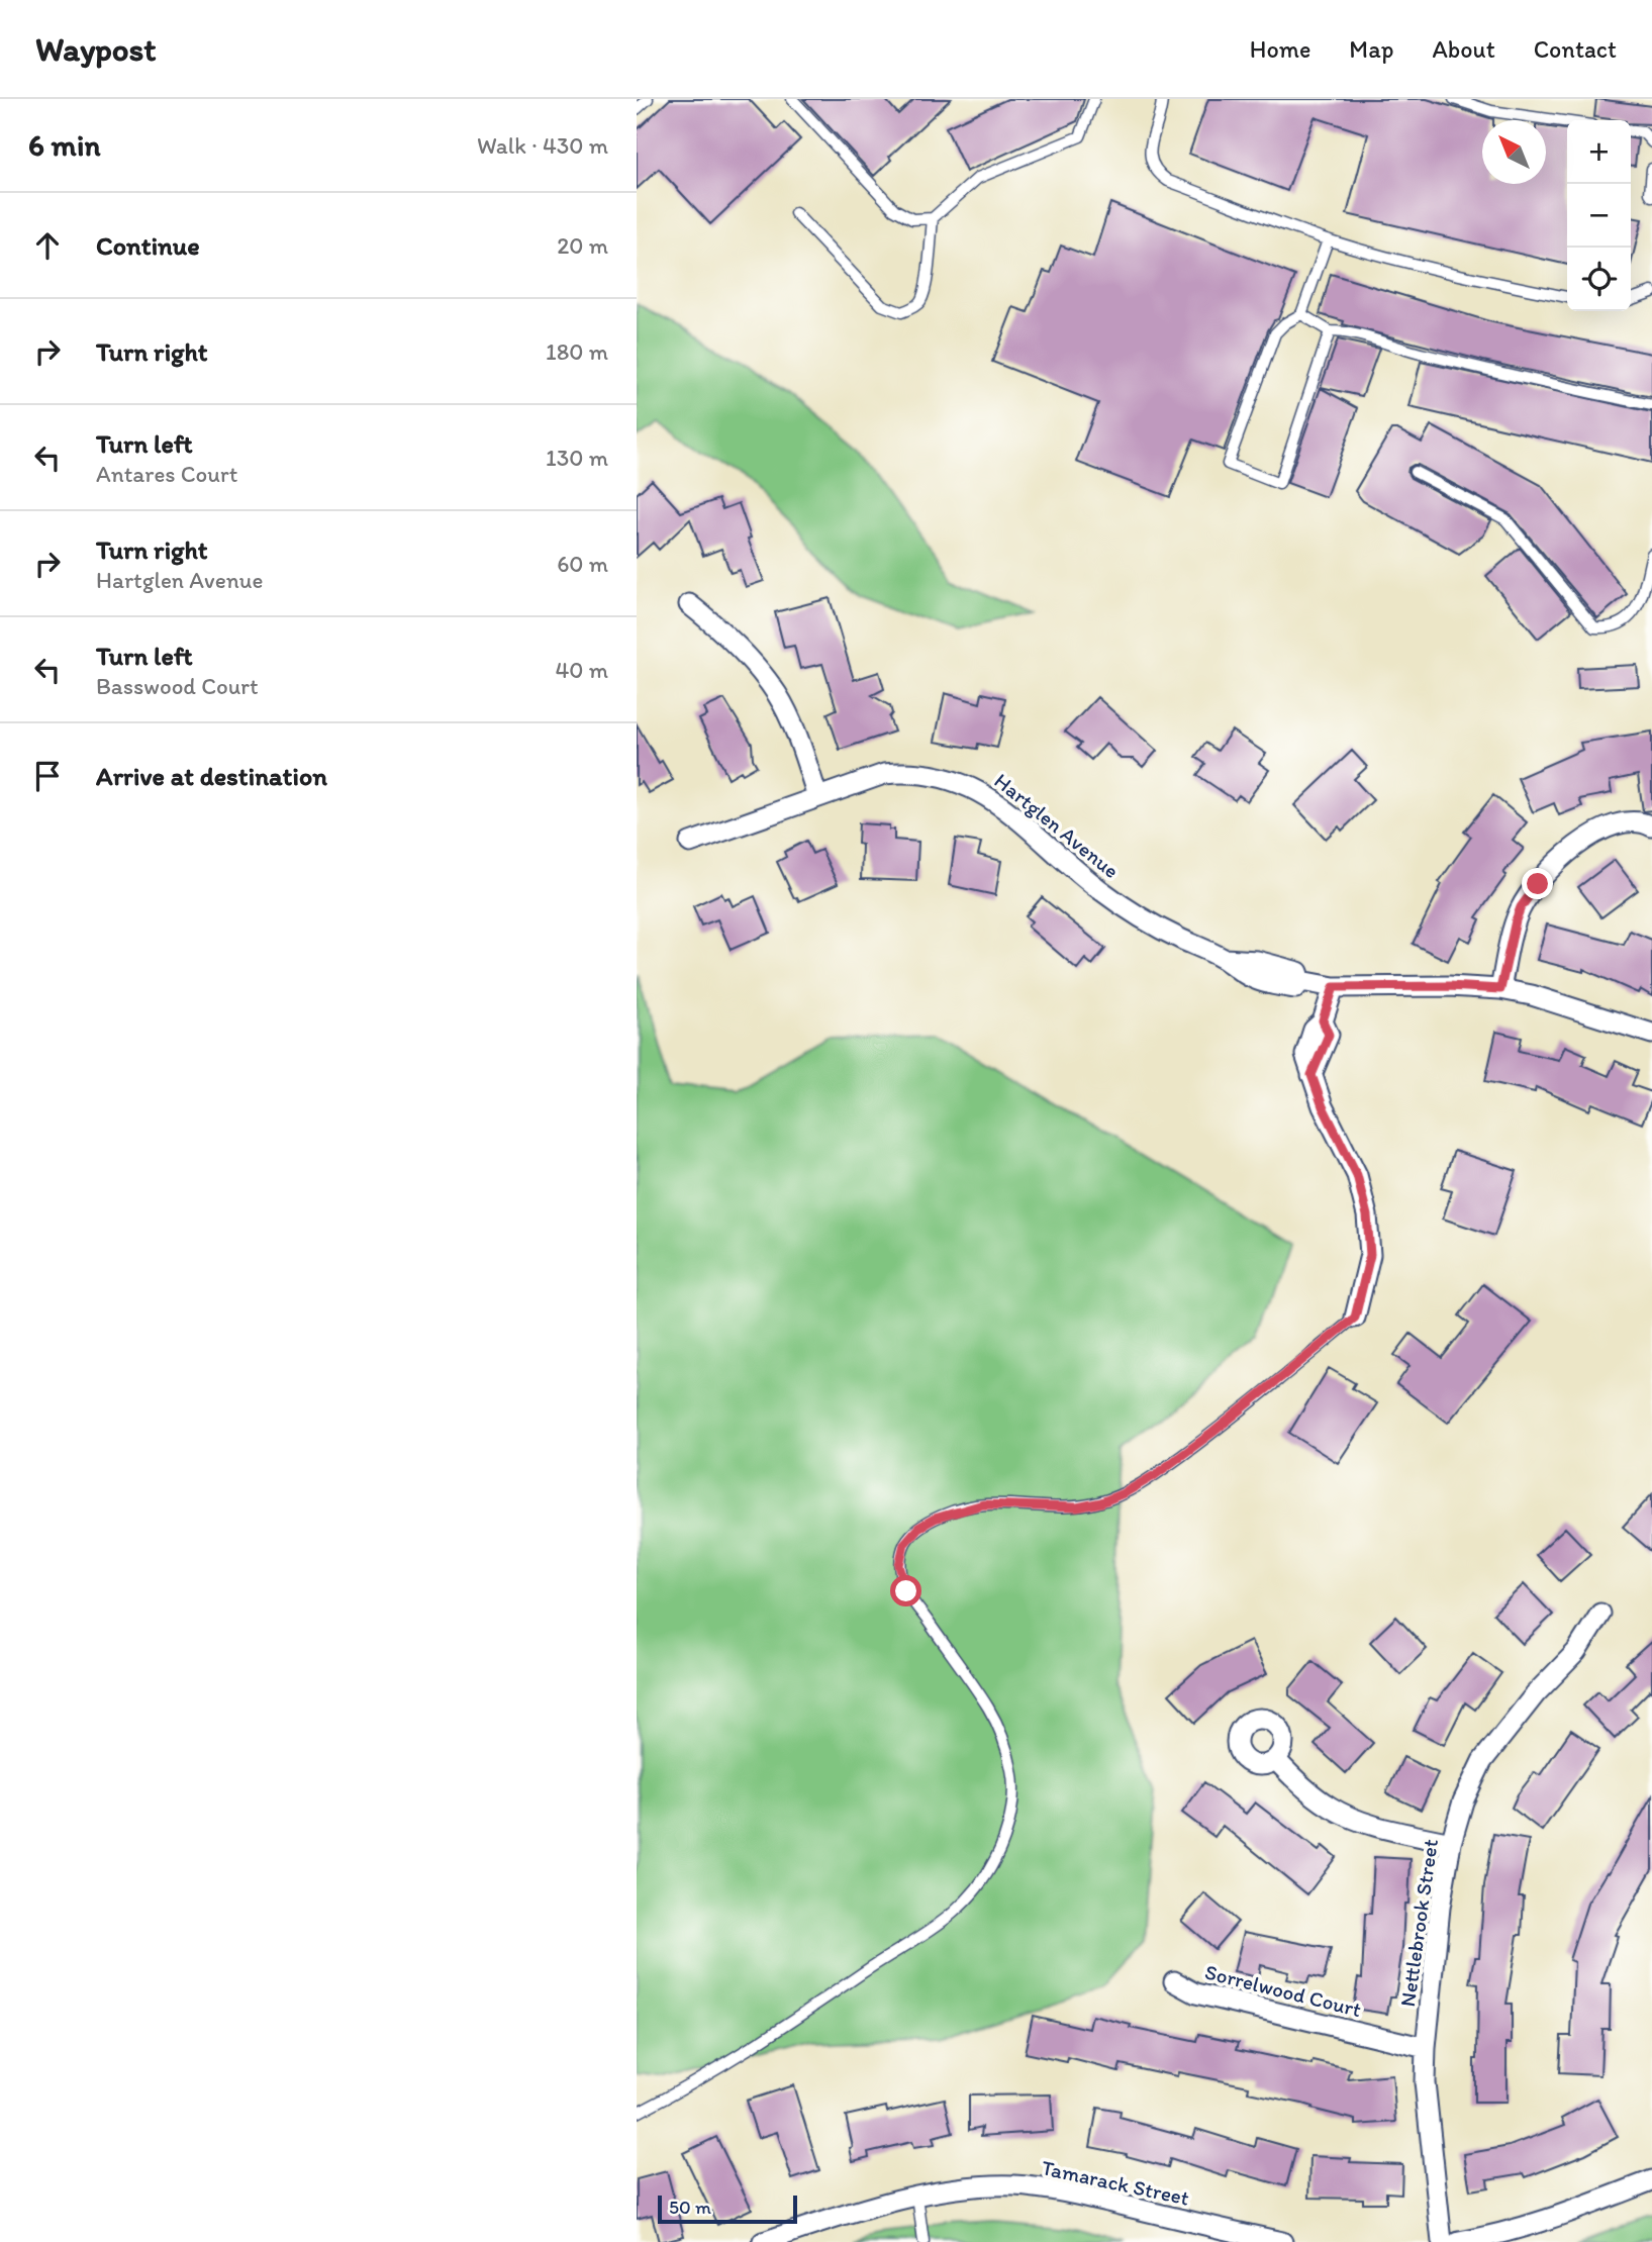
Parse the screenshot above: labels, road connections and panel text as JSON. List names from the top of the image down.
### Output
{
  "streets": {
    "street": [
      "Hartglen Avenue",
      "Nettlebrook Street",
      "Sorrelwood Court",
      "Tamarack Street"
    ]
  },
  "crossings": [
    ["Nettlebrook Street", "Sorrelwood Court"]
  ],
  "scale_bar": "50 m",
  "north": "top left",
  "page": {
    "header": "Waypost",
    "nav": [
      "Home",
      "Map",
      "About",
      "Contact"
    ],
    "heading": ["6 min", "Walk · 430 m"],
    "map_buttons": ["+", "−"],
    "list": [
      ["Continue", "20 m"],
      ["Turn right", "180 m"],
      ["Turn left", "Antares Court", "130 m"],
      ["Turn right", "Hartglen Avenue", "60 m"],
      ["Turn left", "Basswood Court", "40 m"],
      "Arrive at destination"
    ],
    "scale": "50 m"
  }
}
